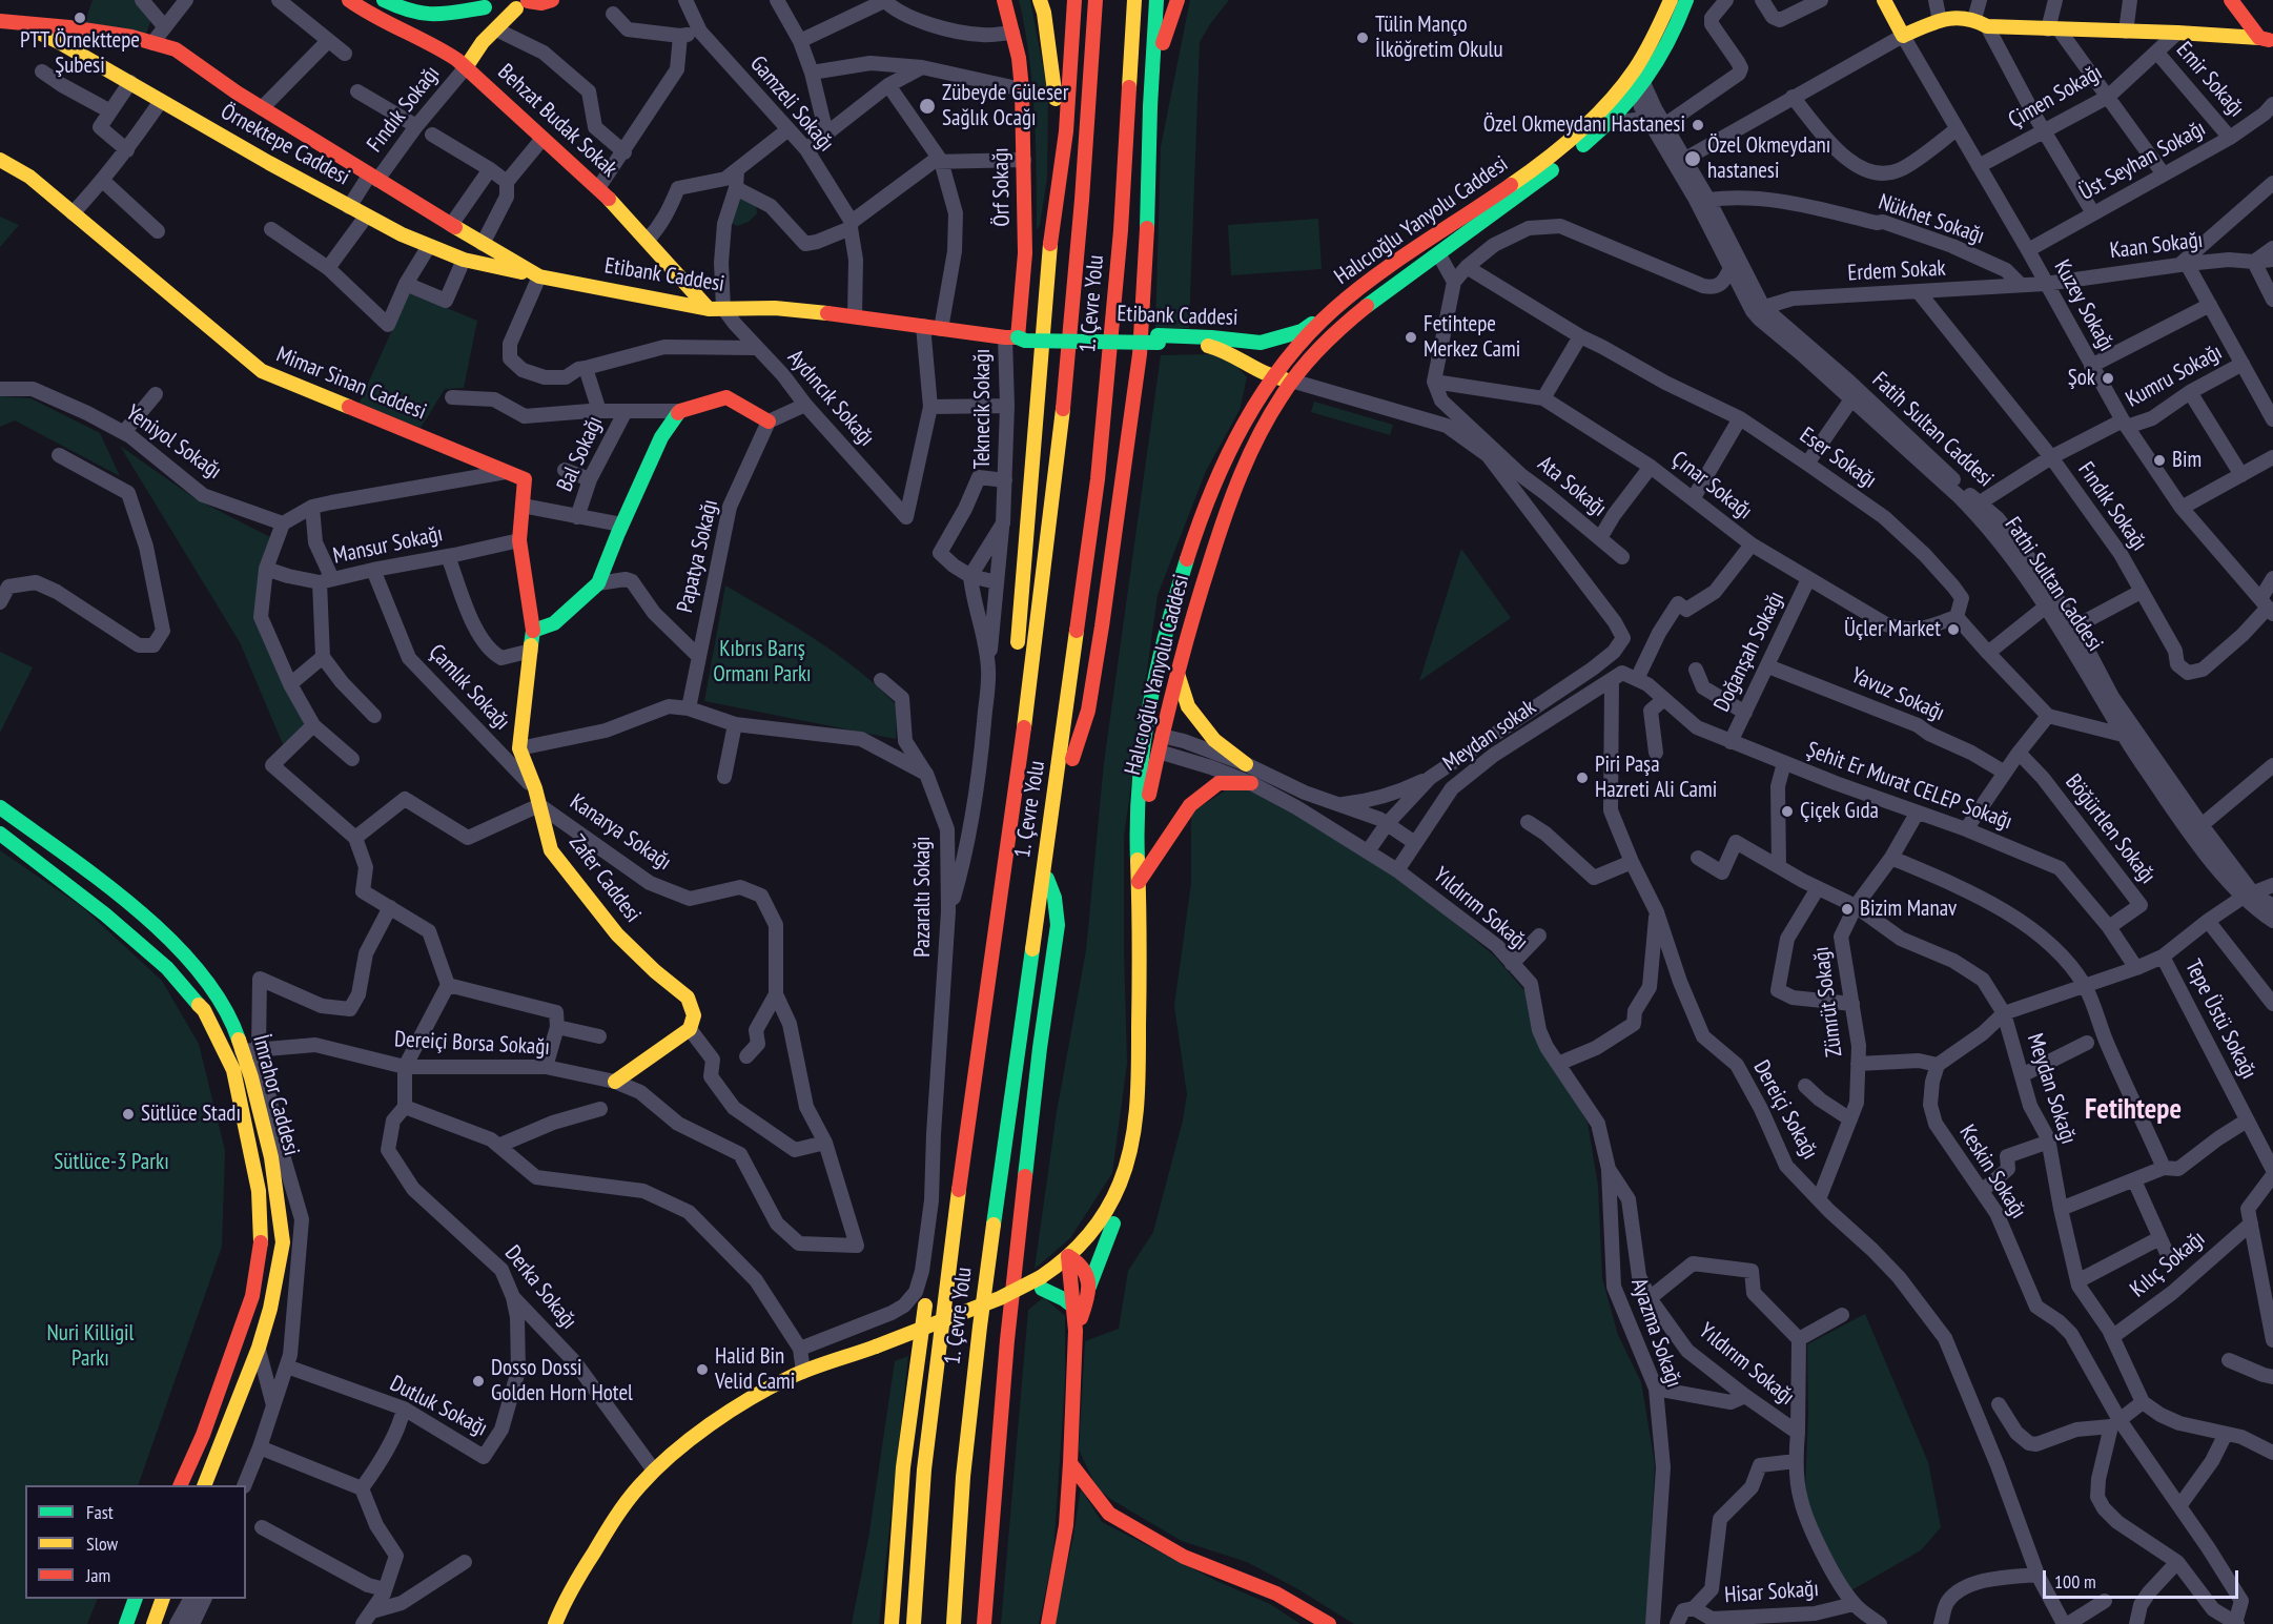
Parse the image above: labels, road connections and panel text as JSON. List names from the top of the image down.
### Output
{
  "streets": {
    "main road": [
      "Behzat Budak Sokak",
      "Örnektepe Caddesi",
      "Örf Sokağı",
      "Halıcıoğlu Yanyolu Caddesi",
      "Etibank Caddesi",
      "1. Çevre Yolu",
      "Kuzey Sokağı",
      "Mimar Sinan Caddesi",
      "Zafer Caddesi",
      "İmrahor Caddesi"
    ],
    "street": [
      "Emir Sokağı",
      "Çimen Sokağı",
      "Gamzeli Sokağı",
      "Fındık Sokağı",
      "Üst Seyhan Sokağı",
      "Nükhet Sokağı",
      "Kaan Sokağı",
      "Erdem Sokak",
      "Kumru Sokağı",
      "Aydıncık Sokağı",
      "Teknecik Sokağı",
      "Fatih Sultan Caddesi",
      "Yeniyol Sokağı",
      "Bal Sokağı",
      "Eser Sokağı",
      "Çınar Sokağı",
      "Ata Sokağı",
      "Mansur Sokağı",
      "Papatya Sokağı",
      "Fathi Sultan Caddesi",
      "Doğanşah Sokağı",
      "Çamlık Sokağı",
      "Yavuz Sokağı",
      "Meydan sokak",
      "Şehit Er Murat CELEP Sokağı",
      "Böğürtlen Sokağı",
      "Kanarya Sokağı",
      "Pazaraltı Sokağı",
      "Yıldırım Sokağı",
      "Zümrüt Sokağı",
      "Tepe Üstü Sokağı",
      "Dereiçi Borsa Sokağı",
      "Meydan Sokağı",
      "Dereiçi Sokağı",
      "Keskin Sokağı",
      "Kılıç Sokağı",
      "Derka Sokağı",
      "Ayazma Sokağı",
      "Dutluk Sokağı",
      "Hisar Sokağı"
    ]
  },
  "crossings": [
    ["Emir Sokağı", "Çimen Sokağı"],
    ["Emir Sokağı", "Üst Seyhan Sokağı"],
    ["Çimen Sokağı", "Kuzey Sokağı"],
    ["Gamzeli Sokağı", "Etibank Caddesi"],
    ["Fındık Sokağı", "Behzat Budak Sokak"],
    ["Fındık Sokağı", "Erdem Sokak"],
    ["Fındık Sokağı", "Etibank Caddesi"],
    ["Fındık Sokağı", "Kuzey Sokağı"],
    ["Fındık Sokağı", "Fathi Sultan Caddesi"],
    ["Behzat Budak Sokak", "Etibank Caddesi"],
    ["Behzat Budak Sokak", "Aydıncık Sokağı"],
    ["Örnektepe Caddesi", "Etibank Caddesi"],
    ["Üst Seyhan Sokağı", "Kuzey Sokağı"],
    ["Örf Sokağı", "Etibank Caddesi"],
    ["Örf Sokağı", "Teknecik Sokağı"],
    ["Nükhet Sokağı", "Erdem Sokak"],
    ["Halıcıoğlu Yanyolu Caddesi", "Etibank Caddesi"],
    ["Halıcıoğlu Yanyolu Caddesi", "Yıldırım Sokağı"],
    ["Kaan Sokağı", "Erdem Sokak"],
    ["Kaan Sokağı", "Kuzey Sokağı"],
    ["Erdem Sokak", "Kuzey Sokağı"],
    ["Erdem Sokak", "Fatih Sultan Caddesi"],
    ["Erdem Sokak", "Fathi Sultan Caddesi"],
    ["Etibank Caddesi", "Aydıncık Sokağı"],
    ["Etibank Caddesi", "Teknecik Sokağı"],
    ["Kuzey Sokağı", "Kumru Sokağı"],
    ["Kuzey Sokağı", "Fathi Sultan Caddesi"],
    ["Kumru Sokağı", "Fathi Sultan Caddesi"],
    ["Mimar Sinan Caddesi", "Mansur Sokağı"],
    ["Mimar Sinan Caddesi", "Zafer Caddesi"],
    ["Fatih Sultan Caddesi", "Fathi Sultan Caddesi"],
    ["Eser Sokağı", "Çınar Sokağı"],
    ["Çınar Sokağı", "Ata Sokağı"],
    ["Çınar Sokağı", "Doğanşah Sokağı"],
    ["Mansur Sokağı", "Çamlık Sokağı"],
    ["Doğanşah Sokağı", "Yavuz Sokağı"],
    ["Doğanşah Sokağı", "Şehit Er Murat CELEP Sokağı"],
    ["Çamlık Sokağı", "Zafer Caddesi"],
    ["Meydan sokak", "Şehit Er Murat CELEP Sokağı"],
    ["Meydan sokak", "Yıldırım Sokağı"],
    ["Meydan sokak", "Dereiçi Sokağı"],
    ["Şehit Er Murat CELEP Sokağı", "Böğürtlen Sokağı"],
    ["Şehit Er Murat CELEP Sokağı", "Zümrüt Sokağı"],
    ["Kanarya Sokağı", "Zafer Caddesi"],
    ["Kanarya Sokağı", "Dereiçi Borsa Sokağı"],
    ["Yıldırım Sokağı", "Ayazma Sokağı"],
    ["Yıldırım Sokağı", "Hisar Sokağı"],
    ["Zümrüt Sokağı", "Meydan Sokağı"],
    ["Zümrüt Sokağı", "Dereiçi Sokağı"],
    ["Dereiçi Borsa Sokağı", "İmrahor Caddesi"],
    ["Dereiçi Borsa Sokağı", "Derka Sokağı"],
    ["Meydan Sokağı", "Kılıç Sokağı"],
    ["Derka Sokağı", "Dutluk Sokağı"]
  ],
  "districts": ["Fetihtepe"],
  "parks": ["Kıbrıs Barış Ormanı Parkı", "Sütlüce-3 Parkı", "Nuri Killigil Parkı"],
  "places": [
    "PTT Örnekttepe Şubesi",
    "Tülin Manço İlköğretim Okulu",
    "Zübeyde Güleser Sağlık Ocağı",
    "Özel Okmeydanı Hastanesi",
    "Özel Okmeydanı hastanesi",
    "Fetihtepe Merkez Cami",
    "Şok",
    "Bim",
    "Üçler Market",
    "Piri Paşa Hazreti Ali Cami",
    "Çiçek Gıda",
    "Bizim Manav",
    "Sütlüce Stadı",
    "Halid Bin Velid Cami",
    "Dosso Dossi Golden Horn Hotel"
  ],
  "legend": ["Fast", "Slow", "Jam"],
  "scale_bar": "100 m"
}
